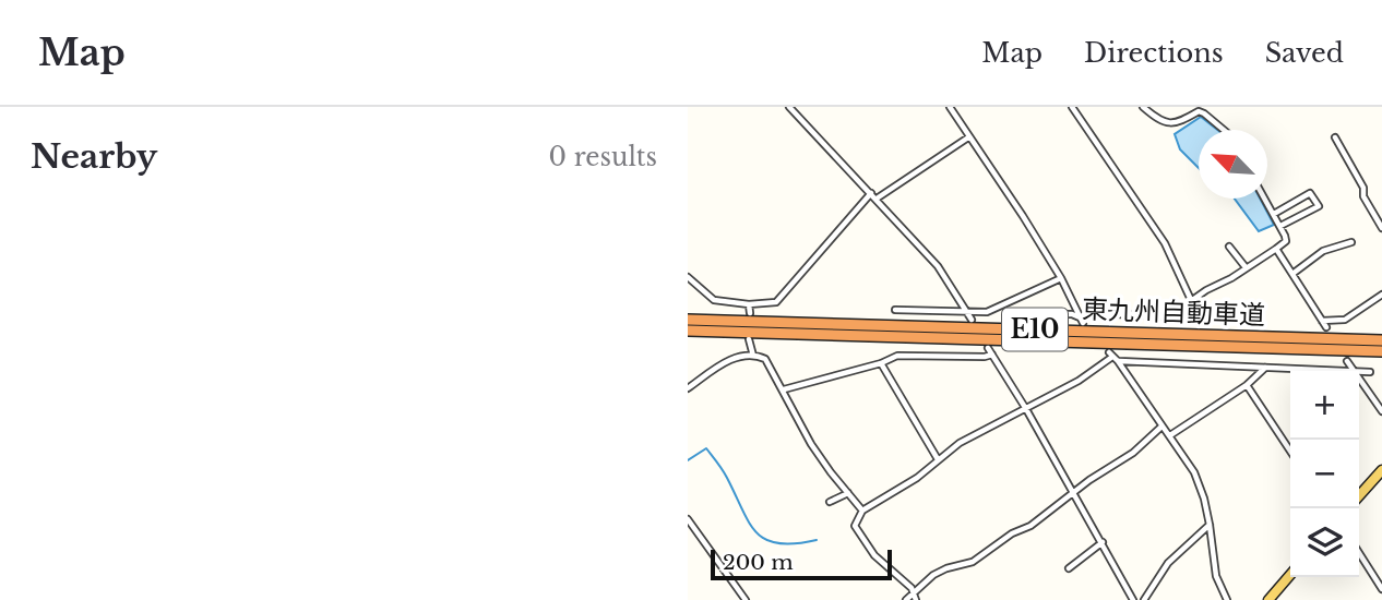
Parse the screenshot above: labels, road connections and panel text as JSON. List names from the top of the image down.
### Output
{
  "streets": {
    "highway": ["東九州自動車道", "E10"]
  },
  "scale_bar": "200 m",
  "north": "top left",
  "page": {
    "header": "Map",
    "nav": ["Map", "Directions", "Saved"],
    "heading": ["Nearby", "0 results"],
    "map_buttons": ["+", "−"],
    "scale": "200 m"
  }
}
